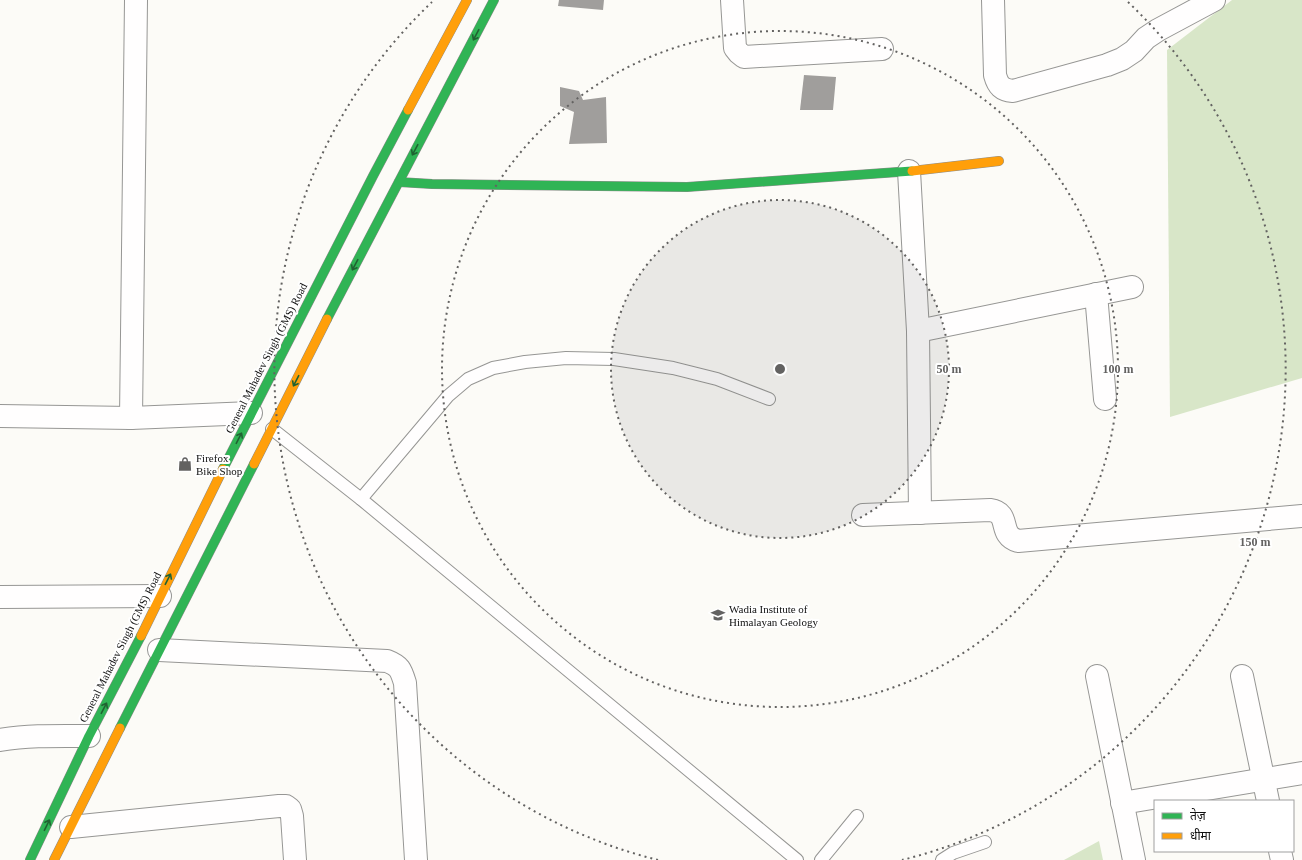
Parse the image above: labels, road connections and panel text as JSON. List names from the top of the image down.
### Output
{
  "streets": {
    "street": ["General Mahadev Singh (GMS) Road"]
  },
  "places": {
    "shop": ["Firefox Bike Shop"],
    "school or university": ["Wadia Institute of Himalayan Geology"]
  },
  "legend": ["तेज़", "धीमा"],
  "rings": ["50 m", "100 m", "150 m"]
}
